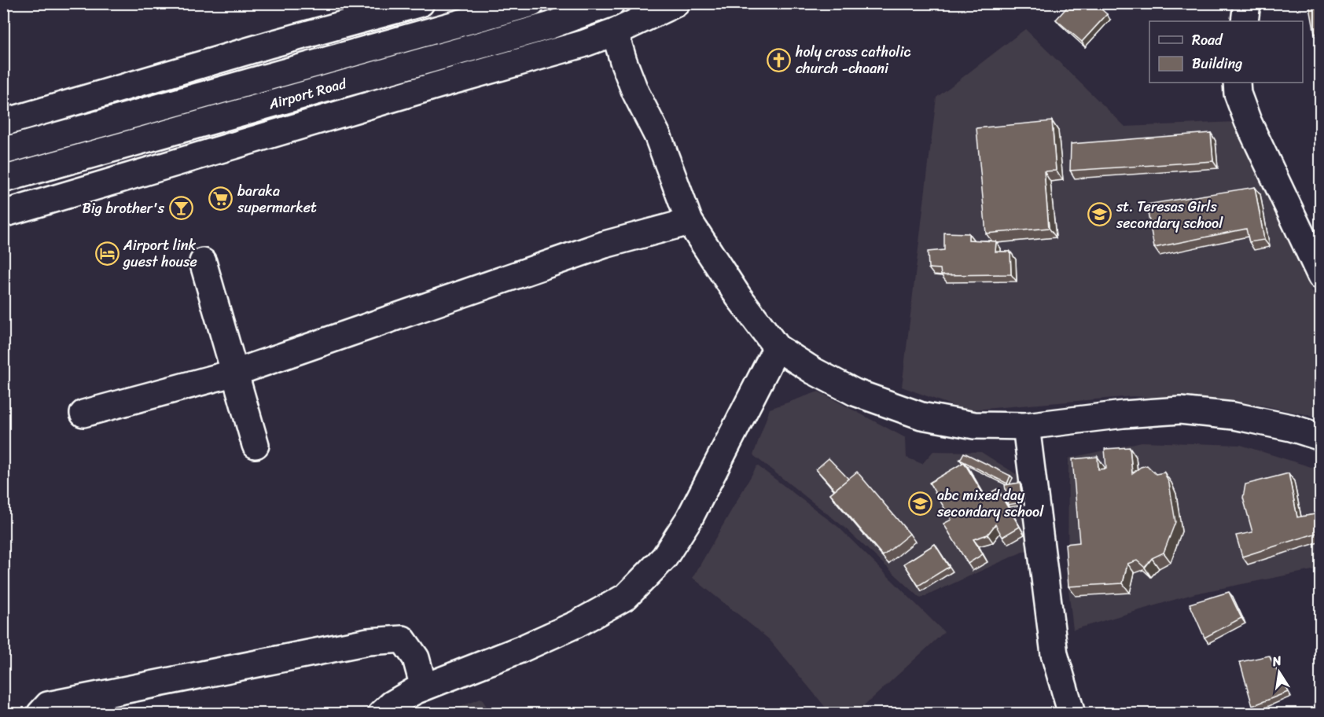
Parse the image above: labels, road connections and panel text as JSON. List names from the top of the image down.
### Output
{
  "streets": {
    "street": ["Airport Road"]
  },
  "places": {
    "church": ["holy cross catholic church -chaani"],
    "supermarket": ["baraka supermarket"],
    "bar": ["Big brother's"],
    "school or university": ["st. Teresas Girls secondary school", "abc mixed day secondary school"],
    "hotel": ["Airport link guest house"]
  },
  "legend": ["Road", "Building"],
  "north": "top"
}
